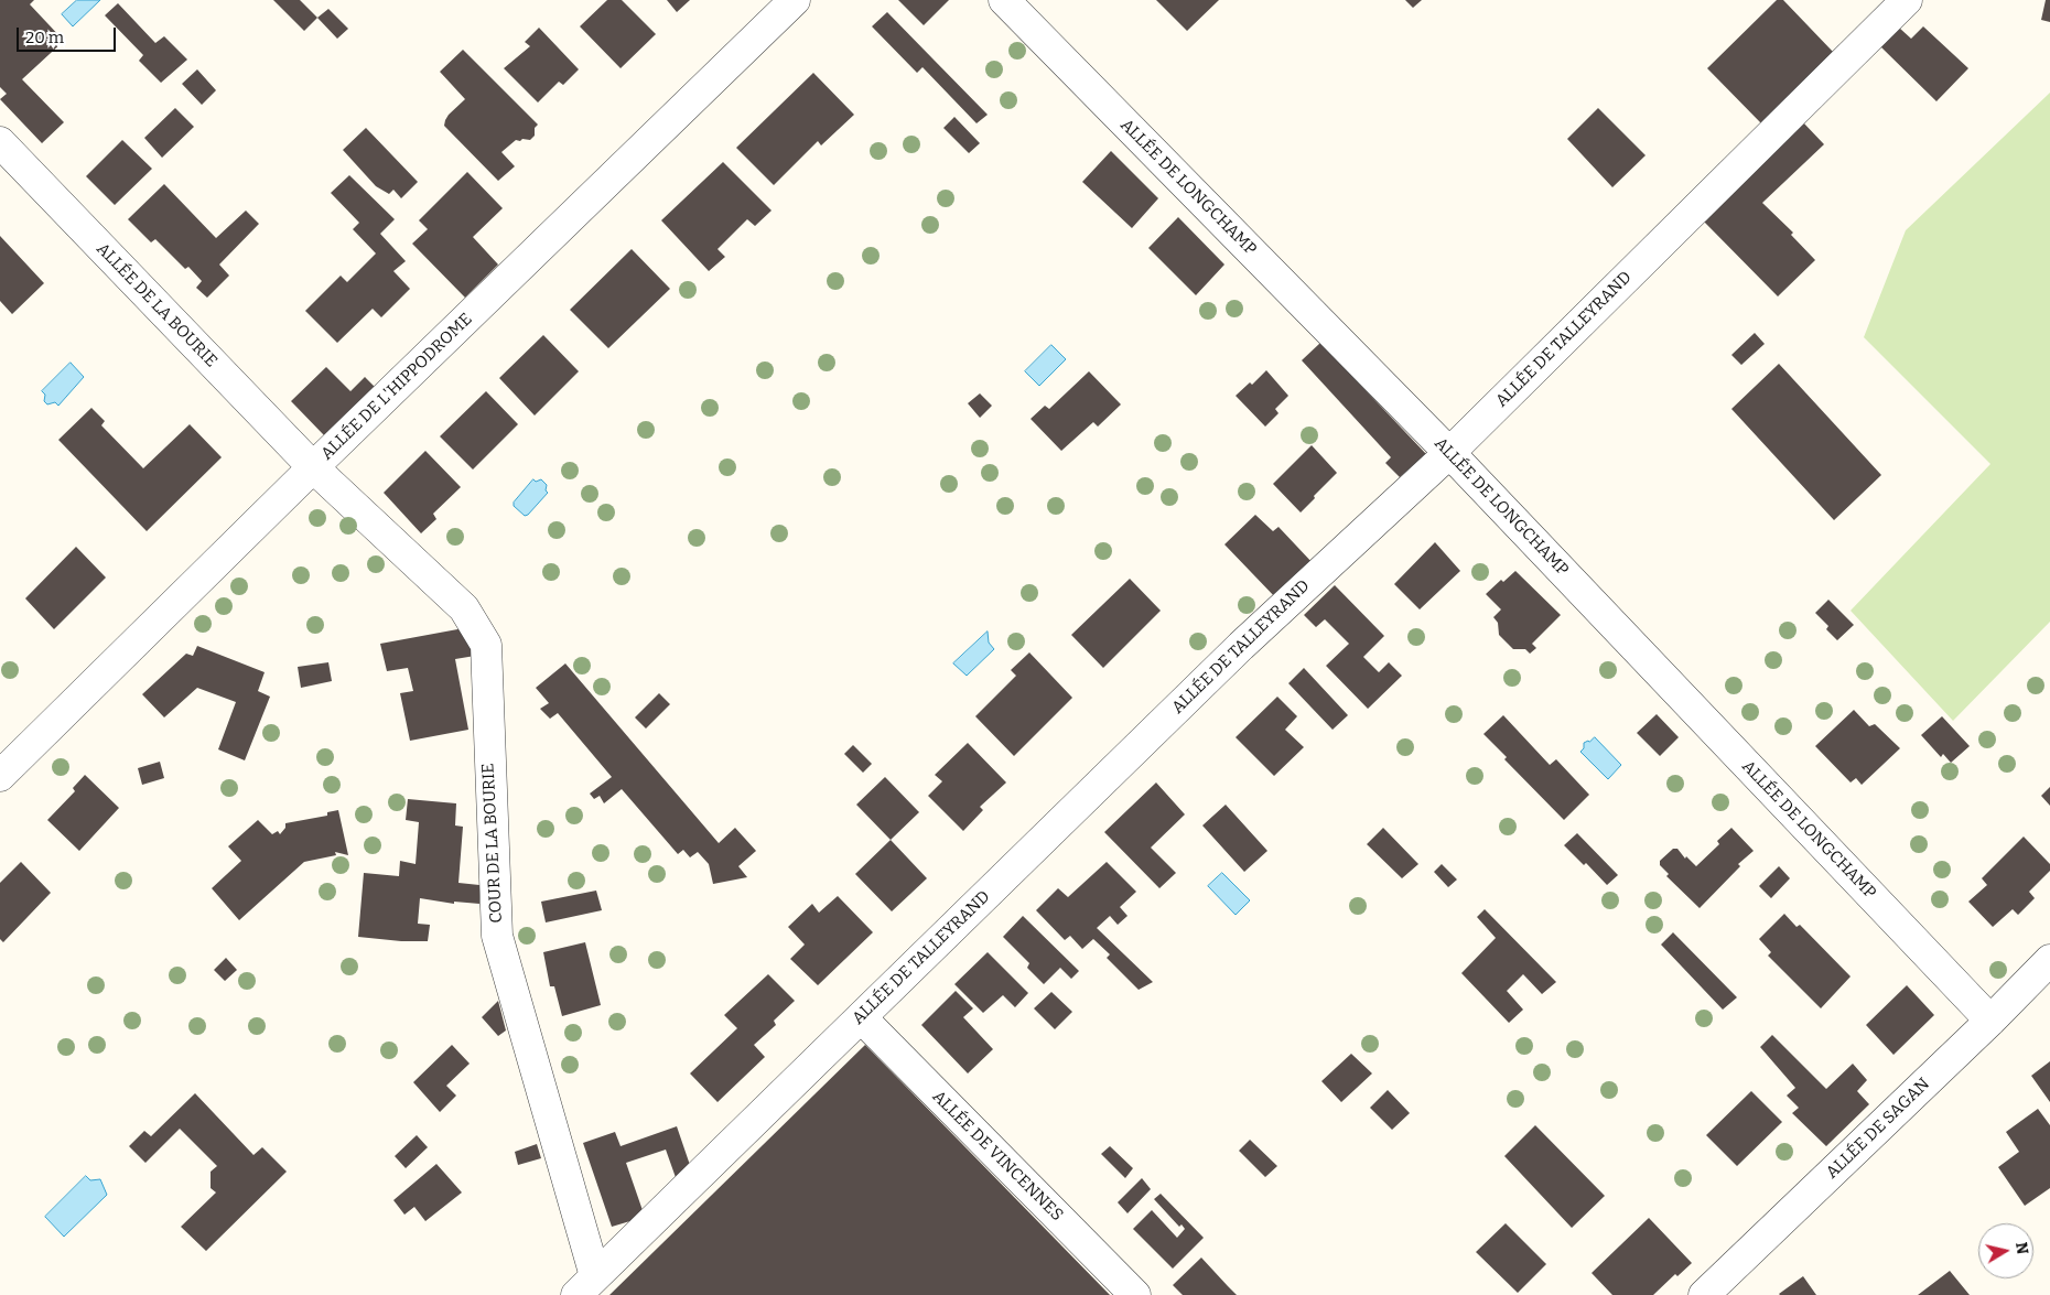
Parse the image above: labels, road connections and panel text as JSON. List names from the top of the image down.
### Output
{
  "streets": {
    "street": [
      "ALLÉE DE LONGCHAMP",
      "ALLÉE DE LA BOURIE",
      "ALLÉE DE TALLEYRAND",
      "ALLÉE DE L'HIPPODROME",
      "COUR DE LA BOURIE",
      "ALLÉE DE SAGAN",
      "ALLÉE DE VINCENNES"
    ]
  },
  "crossings": [
    ["ALLÉE DE LONGCHAMP", "ALLÉE DE TALLEYRAND"],
    ["ALLÉE DE LONGCHAMP", "ALLÉE DE SAGAN"],
    ["ALLÉE DE LA BOURIE", "ALLÉE DE L'HIPPODROME"],
    ["ALLÉE DE LA BOURIE", "COUR DE LA BOURIE"],
    ["ALLÉE DE TALLEYRAND", "COUR DE LA BOURIE"],
    ["ALLÉE DE TALLEYRAND", "ALLÉE DE VINCENNES"],
    ["ALLÉE DE L'HIPPODROME", "COUR DE LA BOURIE"]
  ],
  "scale_bar": "20 m",
  "north": "right"
}
